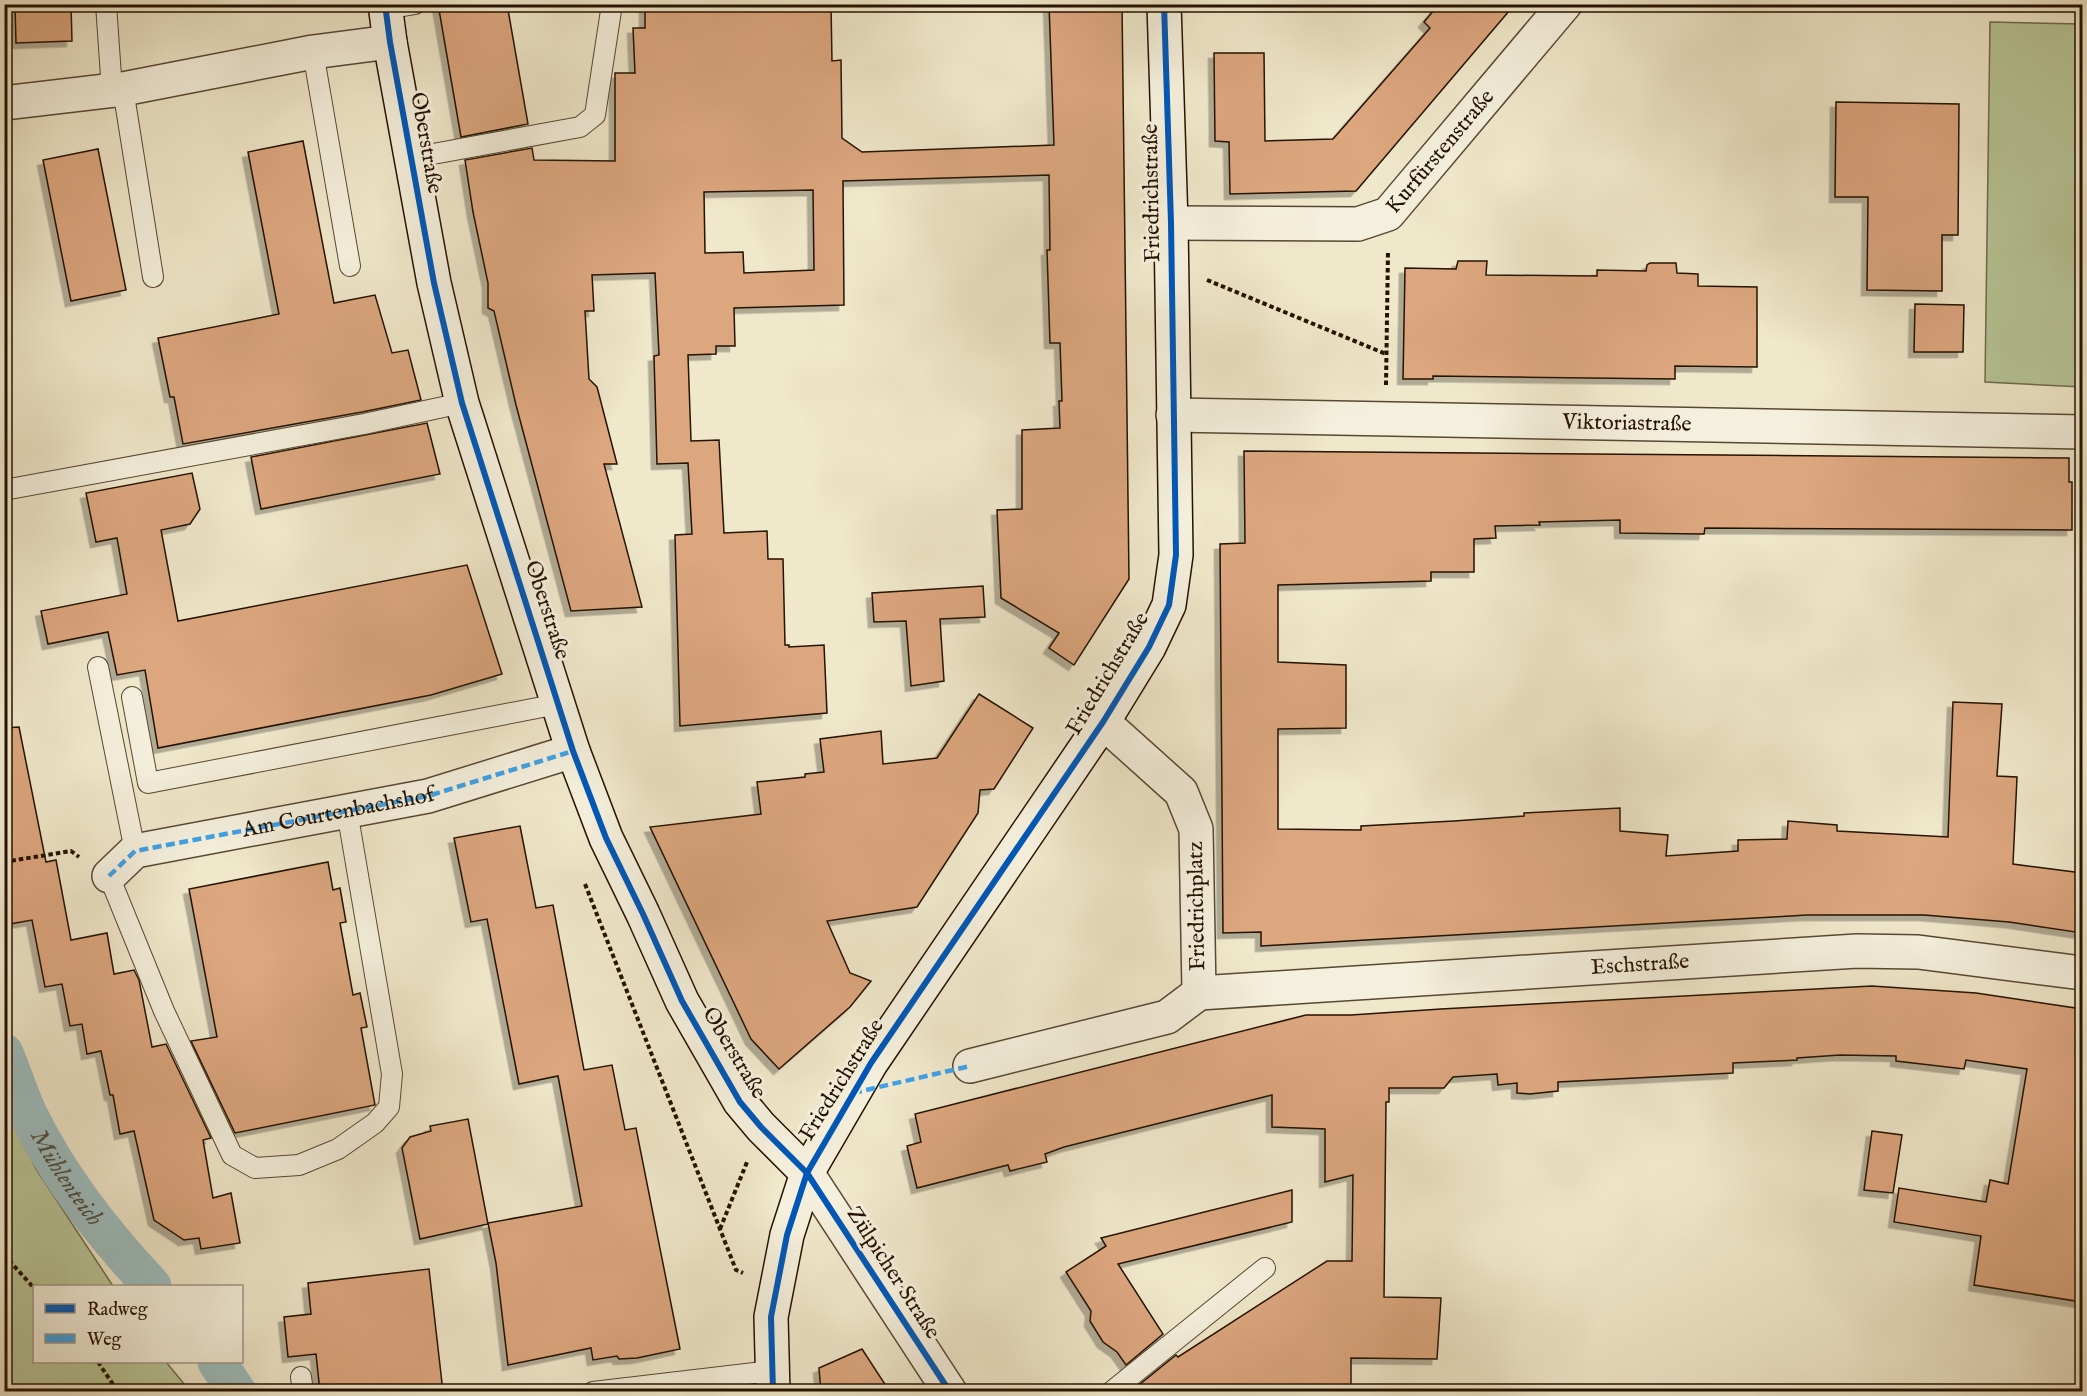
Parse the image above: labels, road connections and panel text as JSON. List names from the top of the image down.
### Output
{
  "streets": {
    "street": [
      "Oberstraße",
      "Kurfürstenstraße",
      "Friedrichstraße",
      "Viktoriastraße",
      "Am Courtenbachshof",
      "Friedrichplatz",
      "Eschstraße",
      "Zülpicher Straße"
    ]
  },
  "crossings": [
    ["Oberstraße", "Friedrichstraße"],
    ["Oberstraße", "Am Courtenbachshof"],
    ["Oberstraße", "Zülpicher Straße"],
    ["Kurfürstenstraße", "Friedrichstraße"],
    ["Friedrichstraße", "Viktoriastraße"],
    ["Friedrichstraße", "Friedrichplatz"],
    ["Friedrichstraße", "Zülpicher Straße"],
    ["Friedrichplatz", "Eschstraße"]
  ],
  "water": ["Mühlenteich"],
  "legend": ["Radweg", "Weg"]
}
